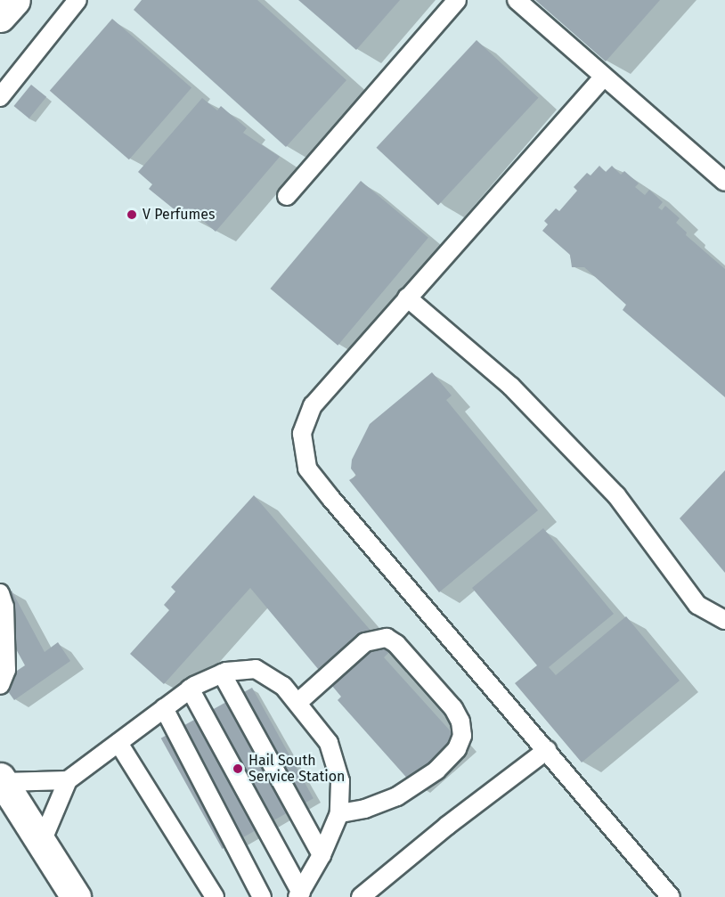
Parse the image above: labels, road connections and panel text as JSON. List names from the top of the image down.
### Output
{
  "places": ["V Perfumes", "Hail South Service Station"]
}
